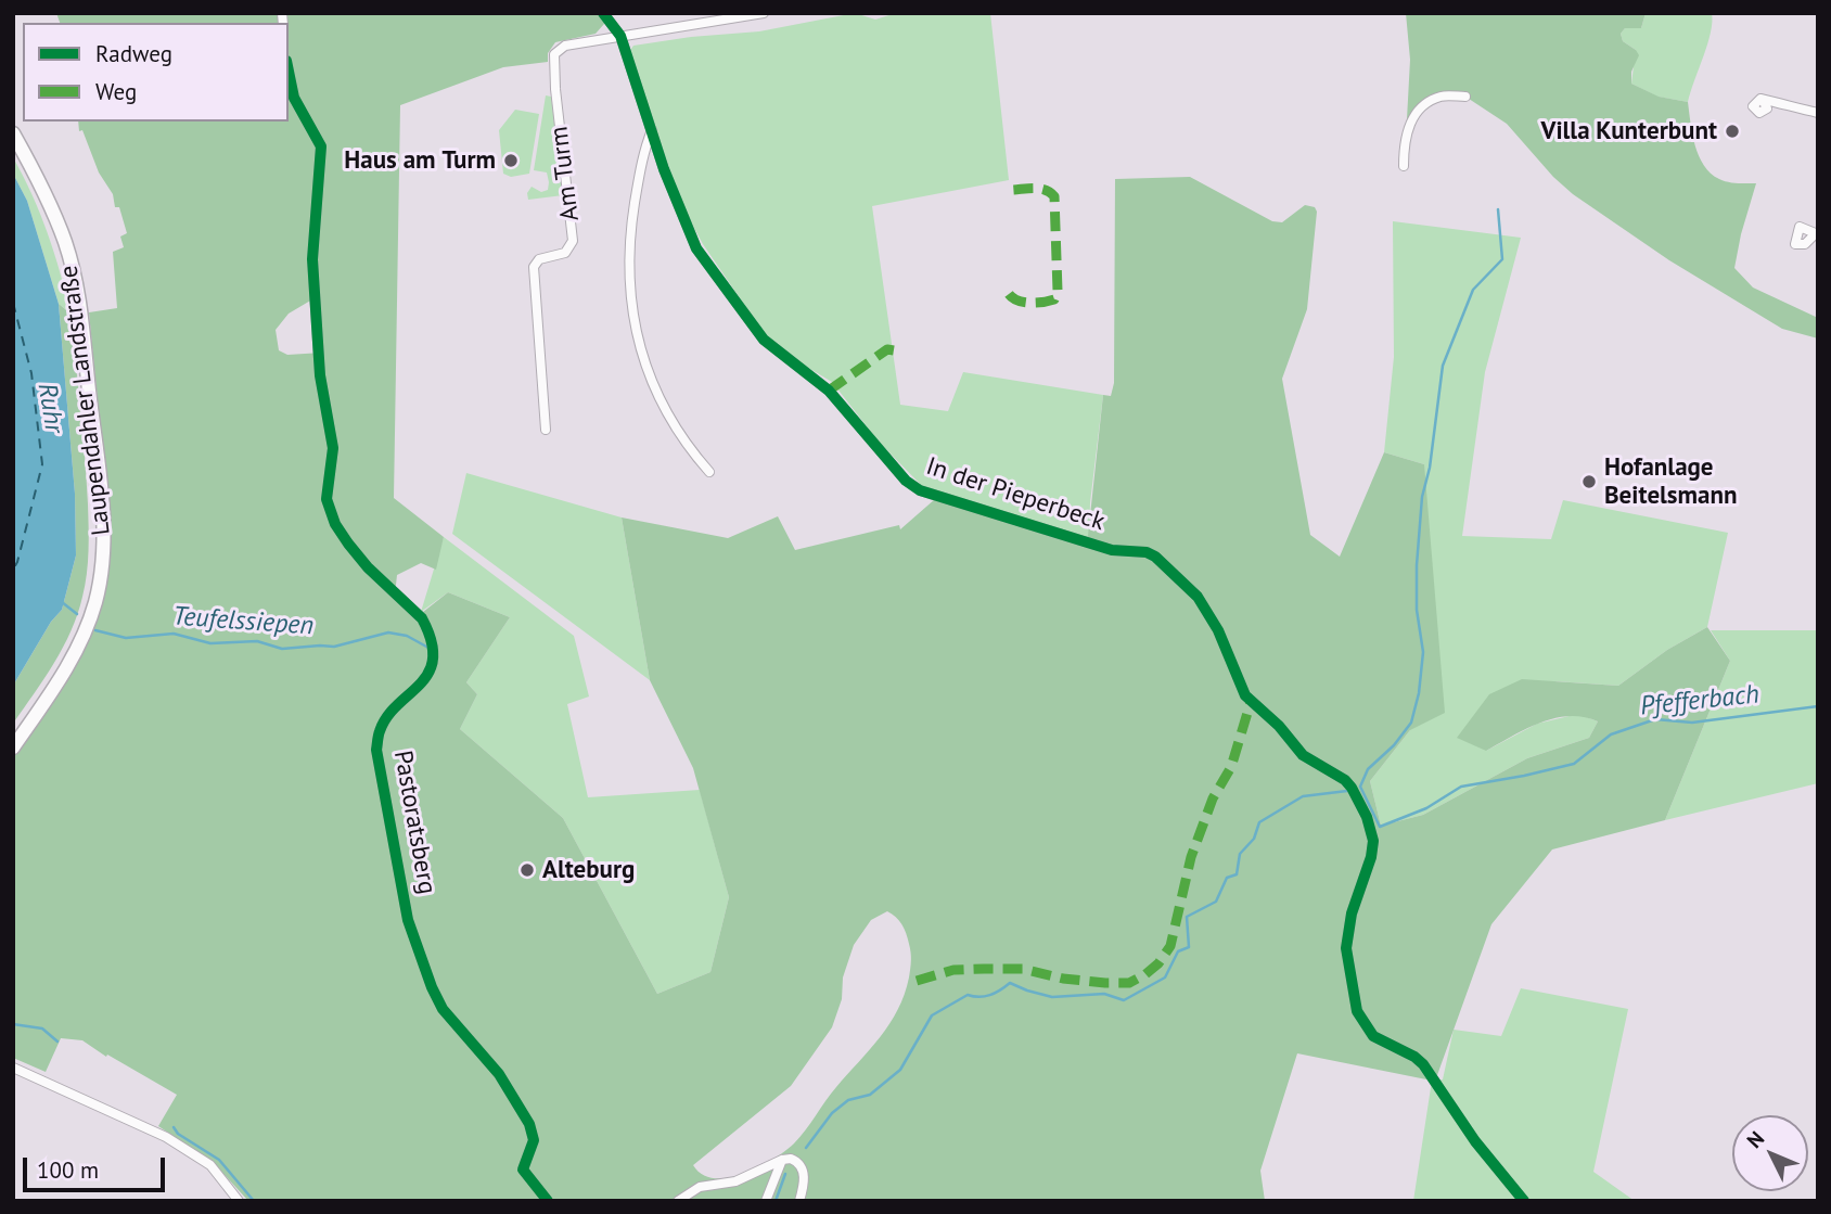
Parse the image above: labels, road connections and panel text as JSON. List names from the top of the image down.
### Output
{
  "streets": {
    "main road": ["Laupendahler Landstraße"],
    "street": ["Am Turm", "In der Pieperbeck", "Pastoratsberg"]
  },
  "crossings": [
    ["Am Turm", "In der Pieperbeck"]
  ],
  "water": ["Ruhr", "Teufelssiepen", "Pfefferbach"],
  "places": [
    "Villa Kunterbunt",
    "Haus am Turm",
    "Hofanlage Beitelsmann",
    "Alteburg"
  ],
  "legend": ["Radweg", "Weg"],
  "scale_bar": "100 m",
  "north": "top left"
}
